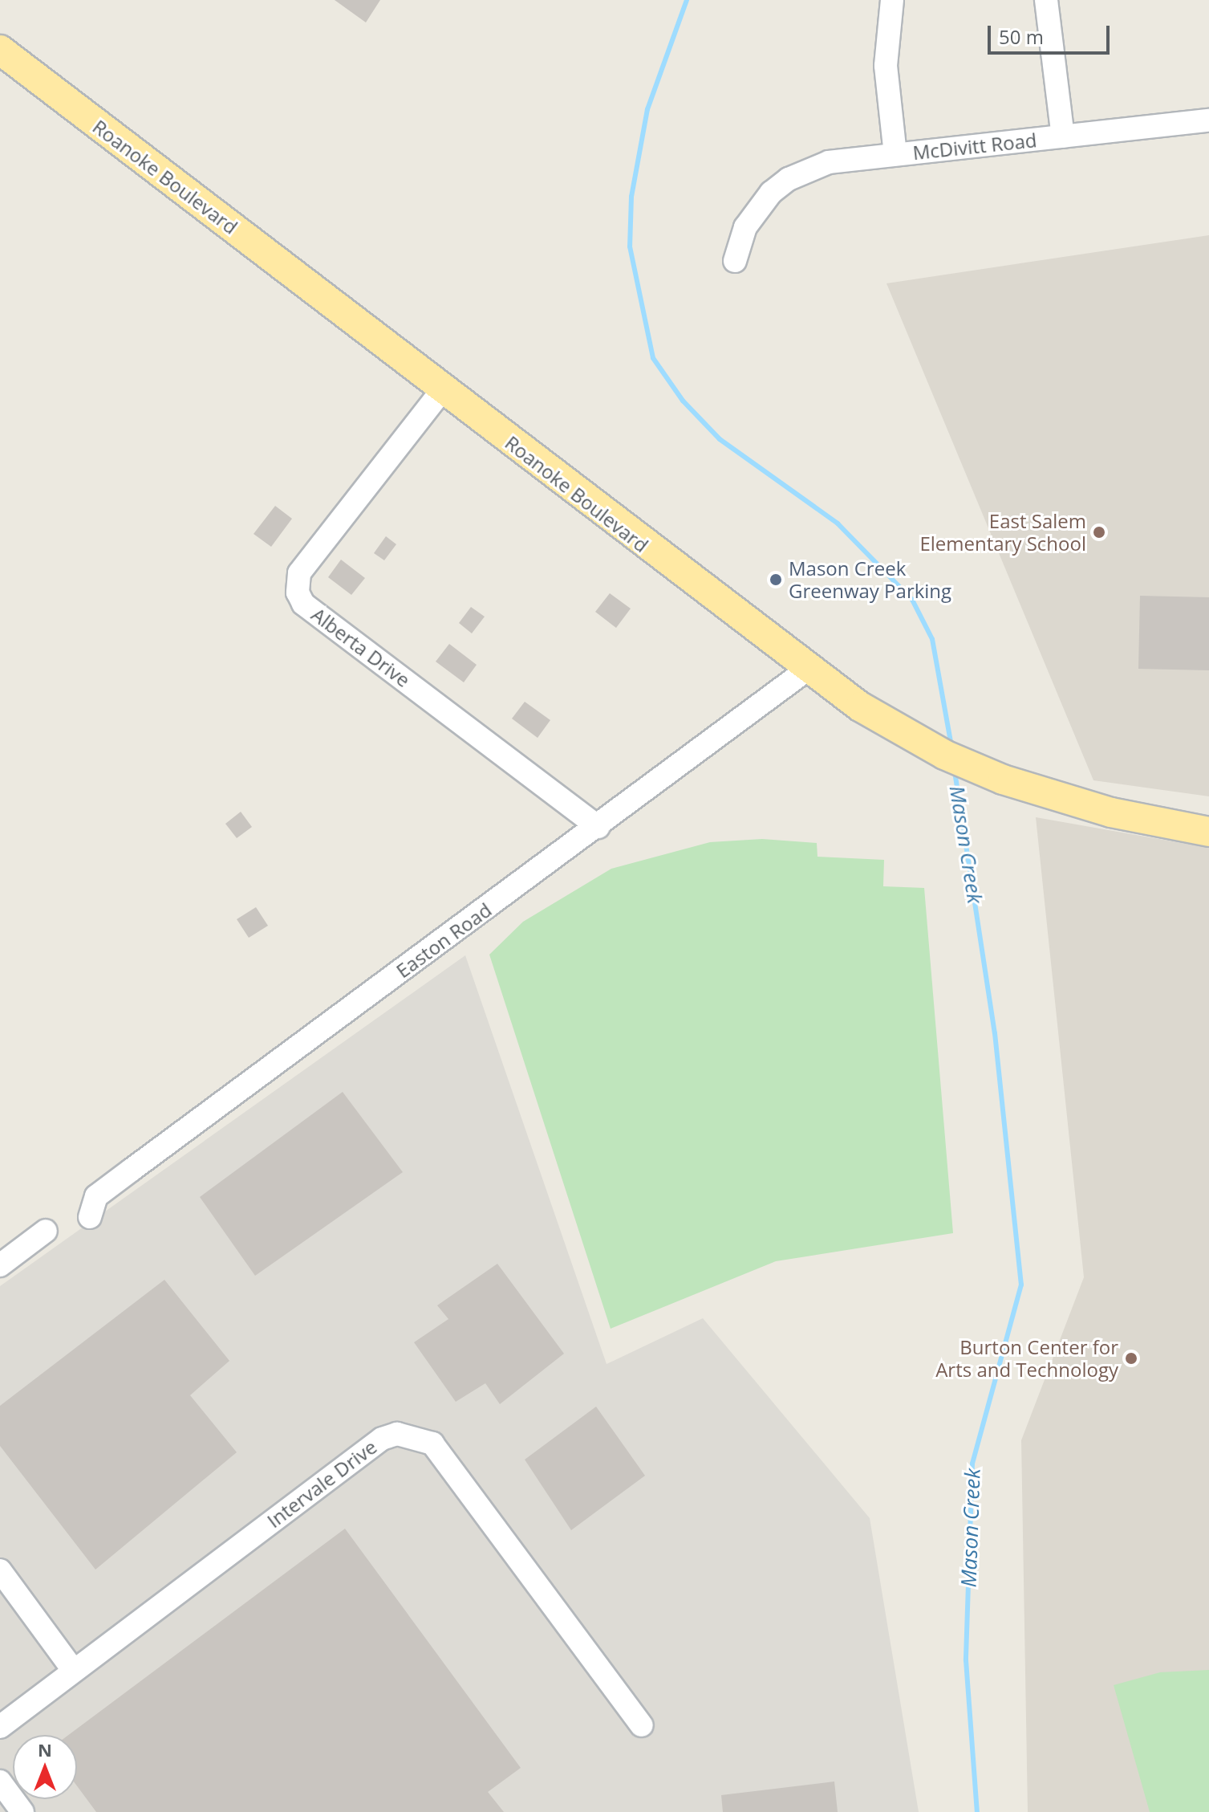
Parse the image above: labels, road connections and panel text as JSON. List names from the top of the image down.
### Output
{
  "streets": {
    "main road": ["Roanoke Boulevard"],
    "street": [
      "McDivitt Road",
      "Alberta Drive",
      "Easton Road",
      "Intervale Drive"
    ]
  },
  "crossings": [
    ["Roanoke Boulevard", "Alberta Drive"],
    ["Roanoke Boulevard", "Easton Road"],
    ["Alberta Drive", "Easton Road"]
  ],
  "water": ["Mason Creek"],
  "places": ["East Salem Elementary School", "Mason Creek Greenway Parking", "Burton Center for Arts and Technology"],
  "scale_bar": "50 m",
  "north": "top"
}
